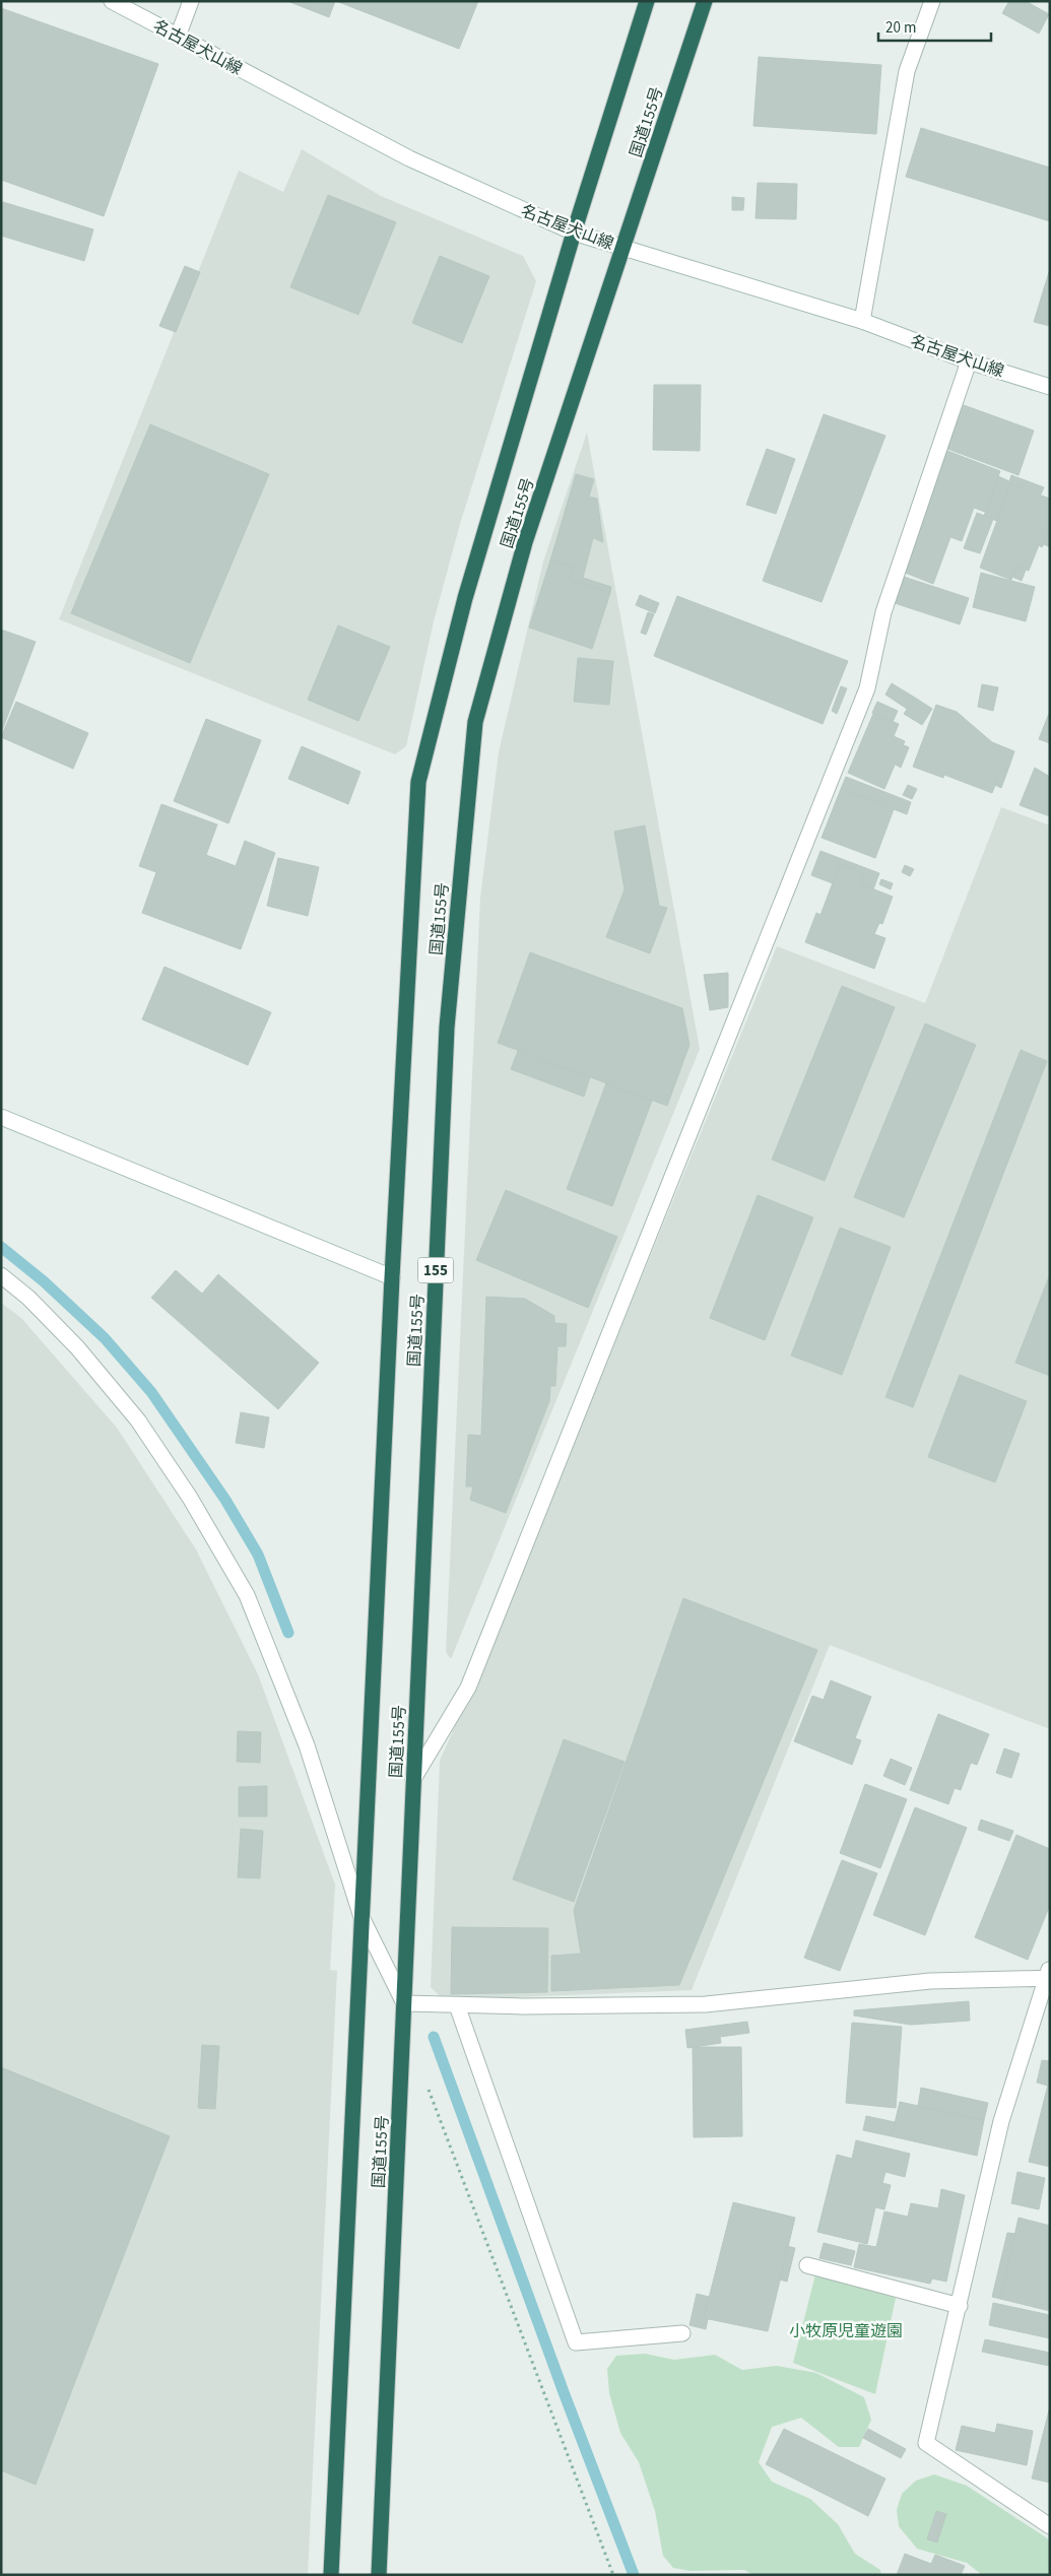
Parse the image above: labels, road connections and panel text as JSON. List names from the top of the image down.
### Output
{
  "streets": {
    "highway": ["国道155号", "155"],
    "street": ["名古屋犬山線"]
  },
  "crossings": [
    ["名古屋犬山線", "国道155号"]
  ],
  "parks": ["小牧原児童遊園"],
  "scale_bar": "20 m"
}
